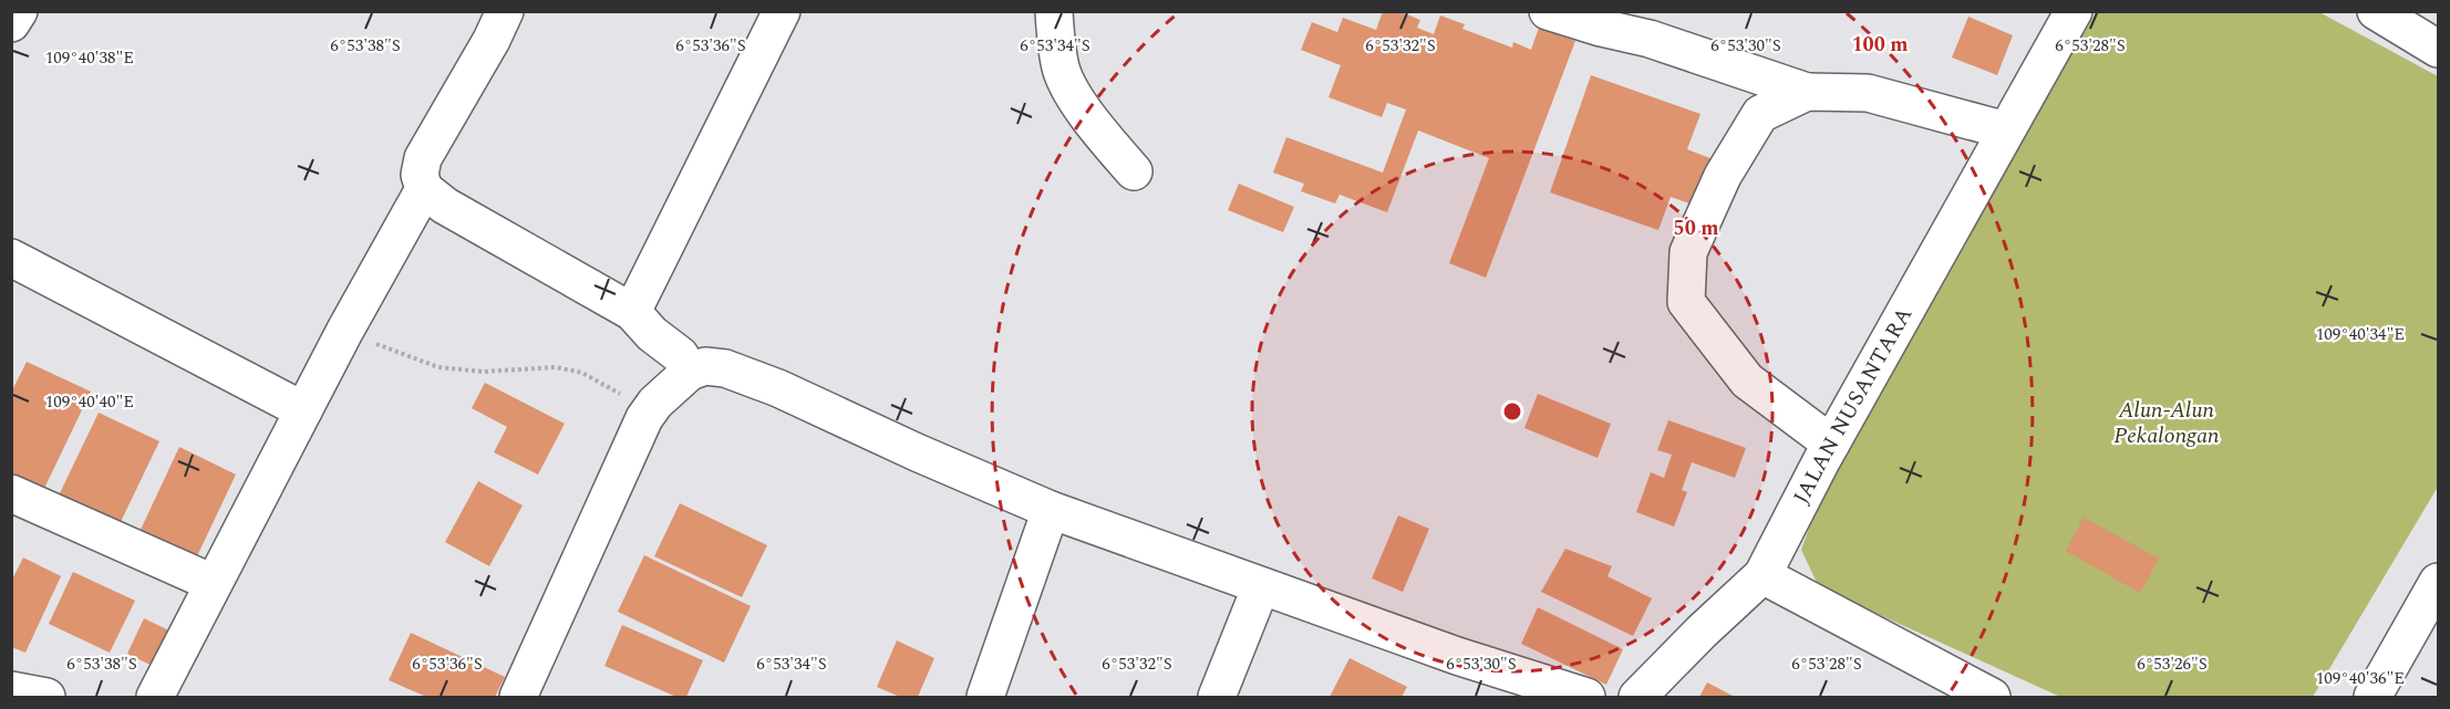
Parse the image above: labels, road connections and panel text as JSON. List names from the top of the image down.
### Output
{
  "streets": {
    "street": ["JALAN NUSANTARA"]
  },
  "parks": ["Alun-Alun Pekalongan"],
  "coordinates": [
    "6°53'34\"S",
    "6°53'28\"S",
    "6°53'38\"S",
    "6°53'36\"S",
    "6°53'32\"S",
    "6°53'30\"S",
    "109°40'38\"E",
    "109°40'34\"E",
    "109°40'40\"E",
    "6°53'26\"S",
    "109°40'36\"E"
  ],
  "rings": ["100 m", "50 m"]
}
